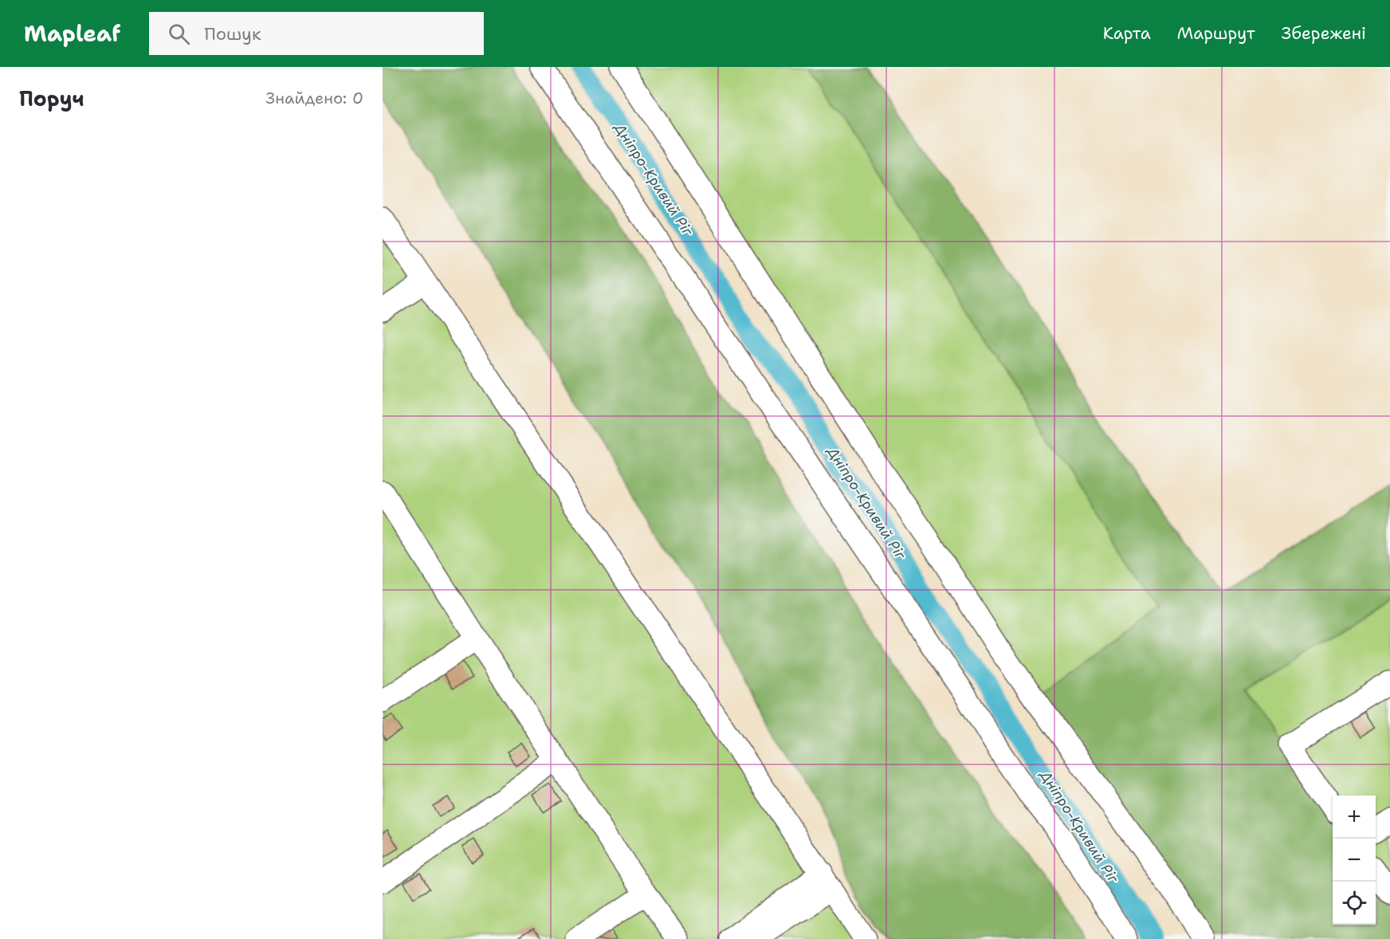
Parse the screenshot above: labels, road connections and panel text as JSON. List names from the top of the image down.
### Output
{
  "water": ["Дніпро-Кривий Ріг"],
  "page": {
    "header": "Mapleaf",
    "search": "Пошук",
    "nav": ["Карта", "Маршрут", "Збережені"],
    "heading": ["Поруч", "Знайдено: 0"],
    "map_buttons": ["+", "−"]
  }
}
